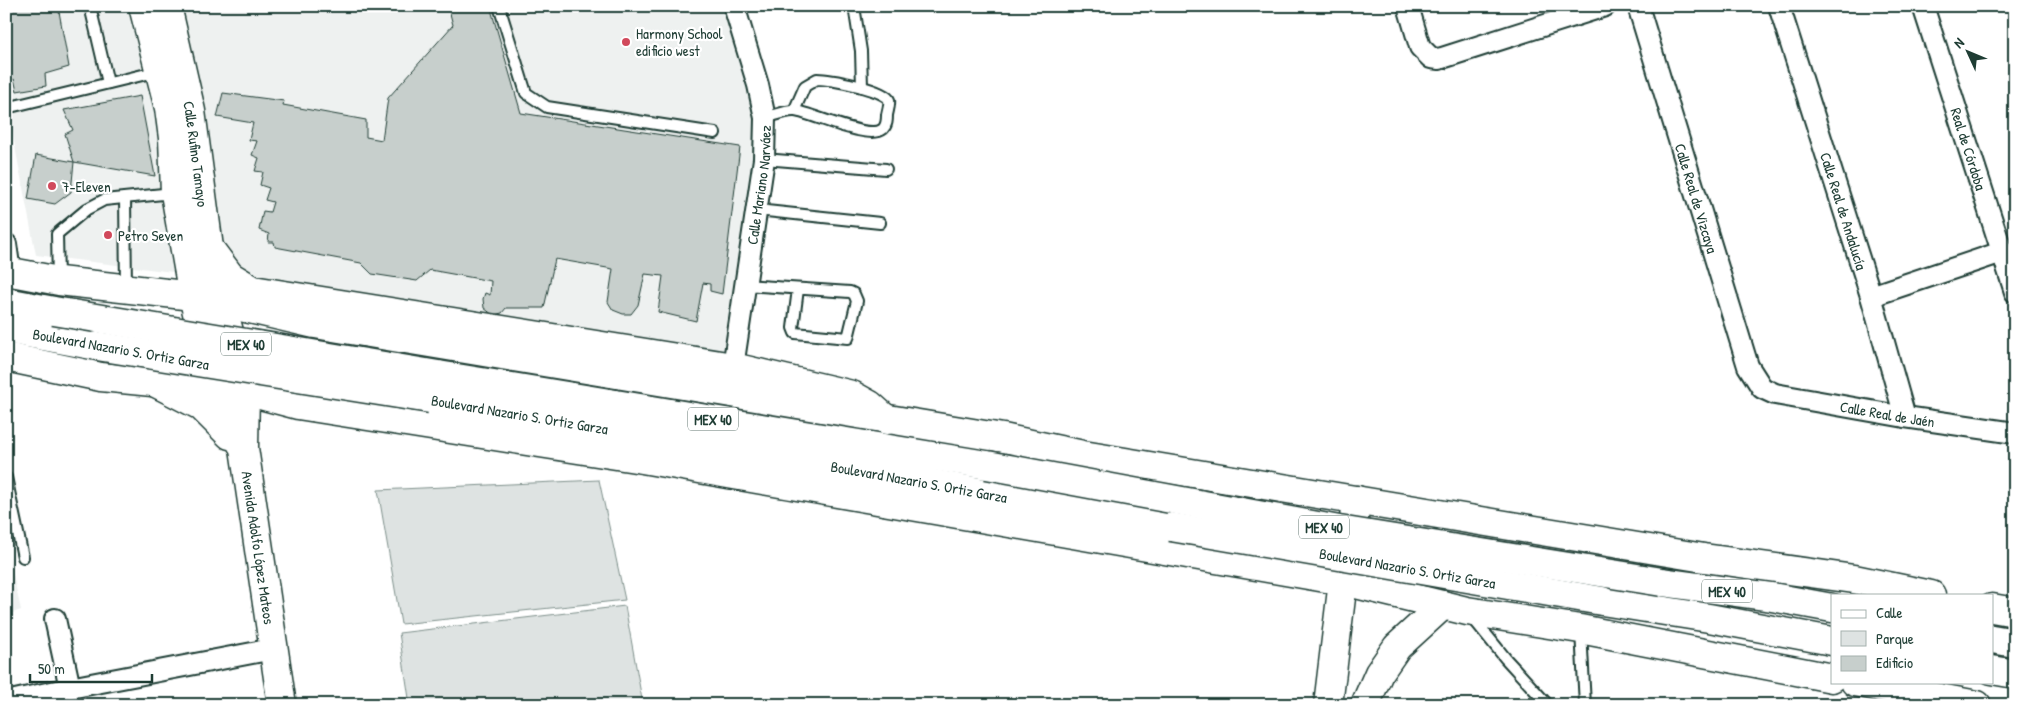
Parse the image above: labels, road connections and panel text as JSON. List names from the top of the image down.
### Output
{
  "streets": {
    "main road": [
      "Calle Rufino Tamayo",
      "MEX 40",
      "Boulevard Nazario S. Ortiz Garza",
      "Avenida Adolfo López Mateos"
    ],
    "street": [
      "Real de Córdoba",
      "Calle Mariano Narváez",
      "Calle Real de Vizcaya",
      "Calle Real de Andalucía",
      "Calle Real de Jaén"
    ]
  },
  "crossings": [
    ["Calle Rufino Tamayo", "Avenida Adolfo López Mateos"],
    ["Calle Real de Vizcaya", "Calle Real de Jaén"],
    ["Calle Real de Andalucía", "Calle Real de Jaén"]
  ],
  "places": ["Harmony School edificio west", "7-Eleven", "Petro Seven"],
  "legend": ["Calle", "Parque", "Edificio"],
  "scale_bar": "50 m",
  "north": "top left"
}
